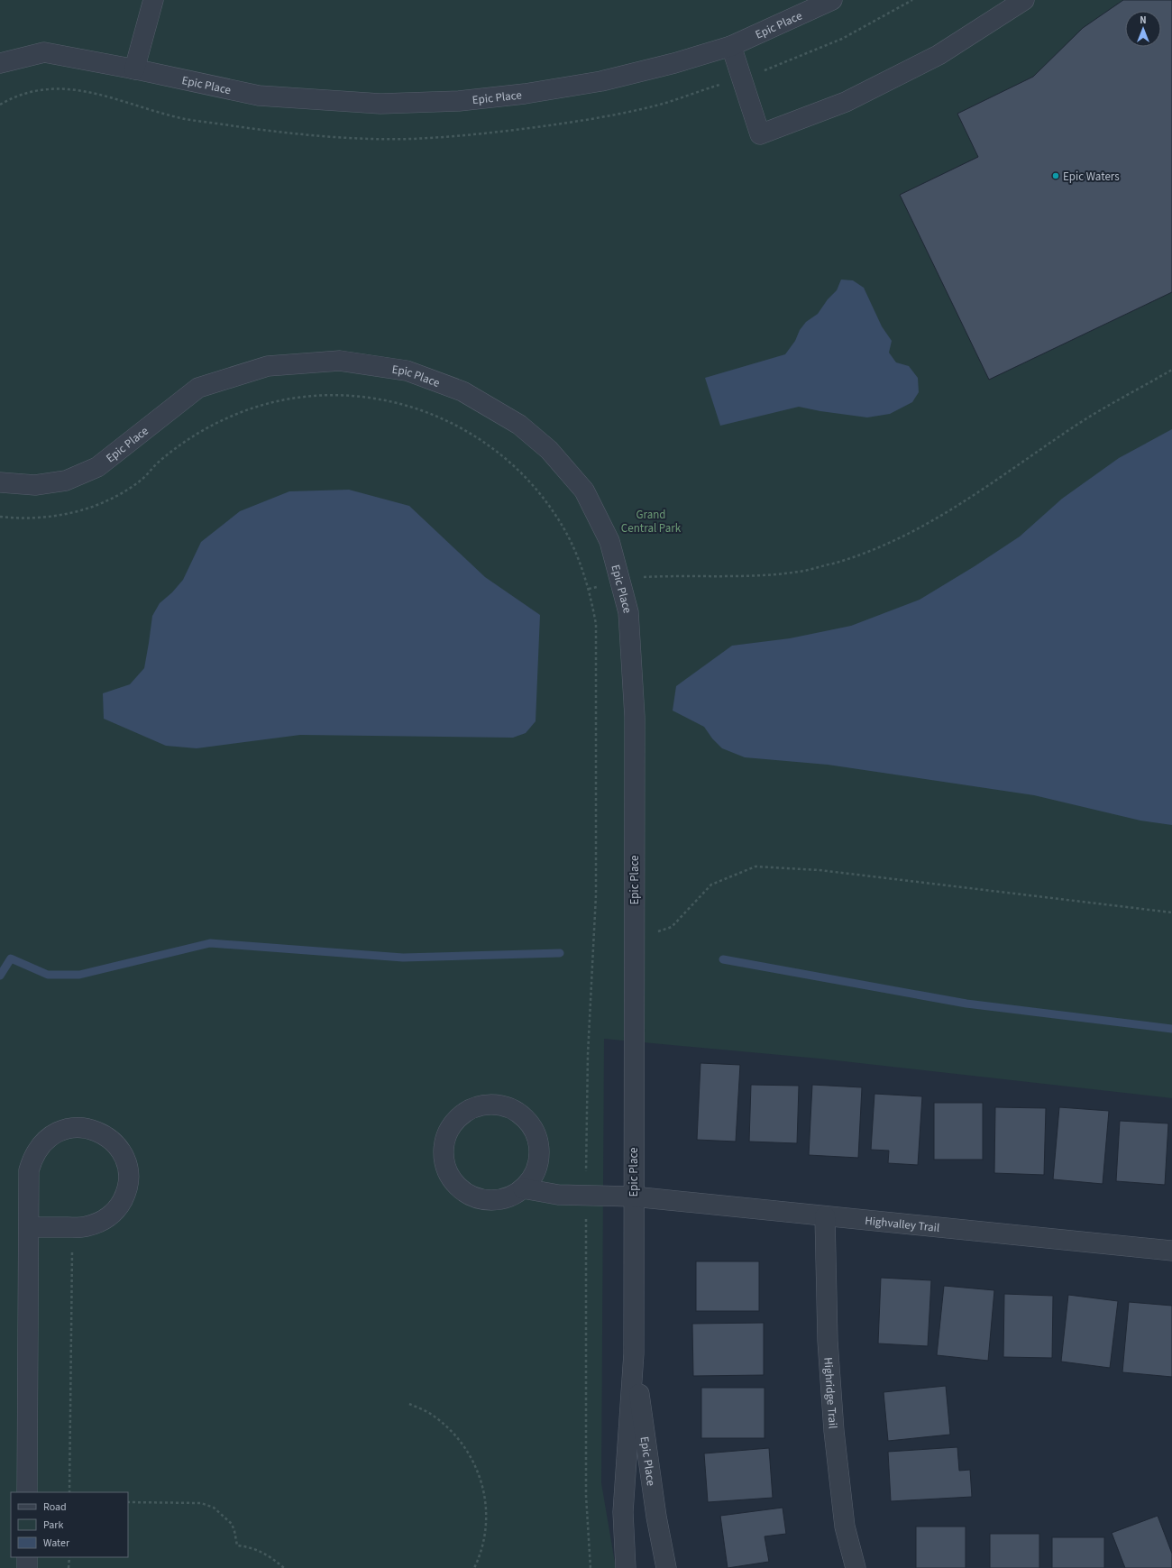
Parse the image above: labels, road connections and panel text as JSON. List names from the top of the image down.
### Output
{
  "streets": {
    "street": ["Epic Place", "Highvalley Trail", "Highridge Trail"]
  },
  "crossings": [
    ["Epic Place", "Highvalley Trail"],
    ["Highvalley Trail", "Highridge Trail"]
  ],
  "parks": ["Grand Central Park"],
  "places": ["Epic Waters"],
  "legend": ["Road", "Park", "Water"],
  "north": "top"
}
